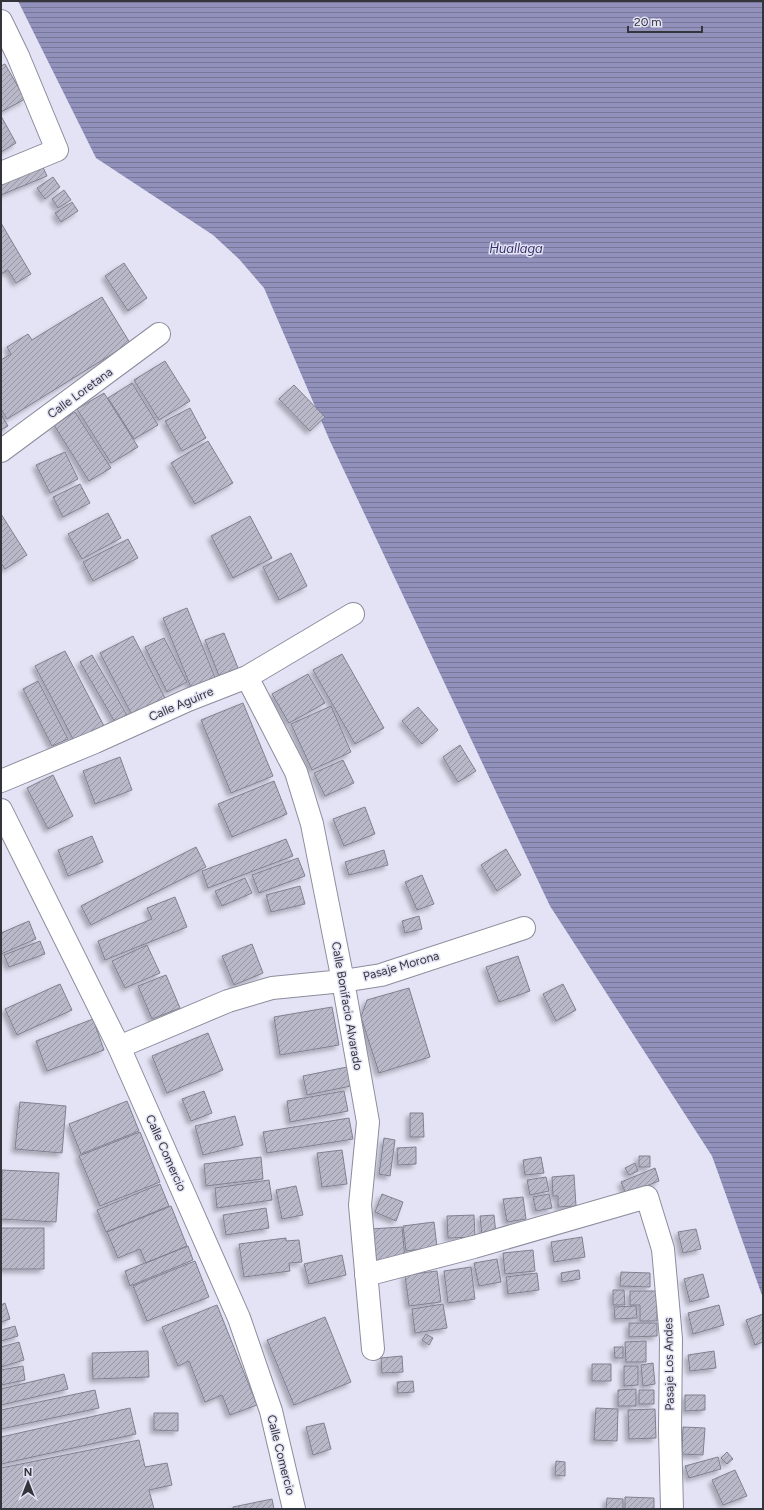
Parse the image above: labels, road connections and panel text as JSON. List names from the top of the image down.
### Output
{
  "streets": {
    "street": [
      "Calle Loretana",
      "Calle Aguirre",
      "Pasaje Morona",
      "Calle Bonifacio Alvarado",
      "Calle Comercio",
      "Pasaje Los Andes"
    ]
  },
  "crossings": [
    ["Calle Aguirre", "Calle Bonifacio Alvarado"],
    ["Pasaje Morona", "Calle Bonifacio Alvarado"],
    ["Pasaje Morona", "Calle Comercio"],
    ["Calle Bonifacio Alvarado", "Pasaje Los Andes"]
  ],
  "water": ["Huallaga"],
  "scale_bar": "20 m",
  "north": "top"
}
